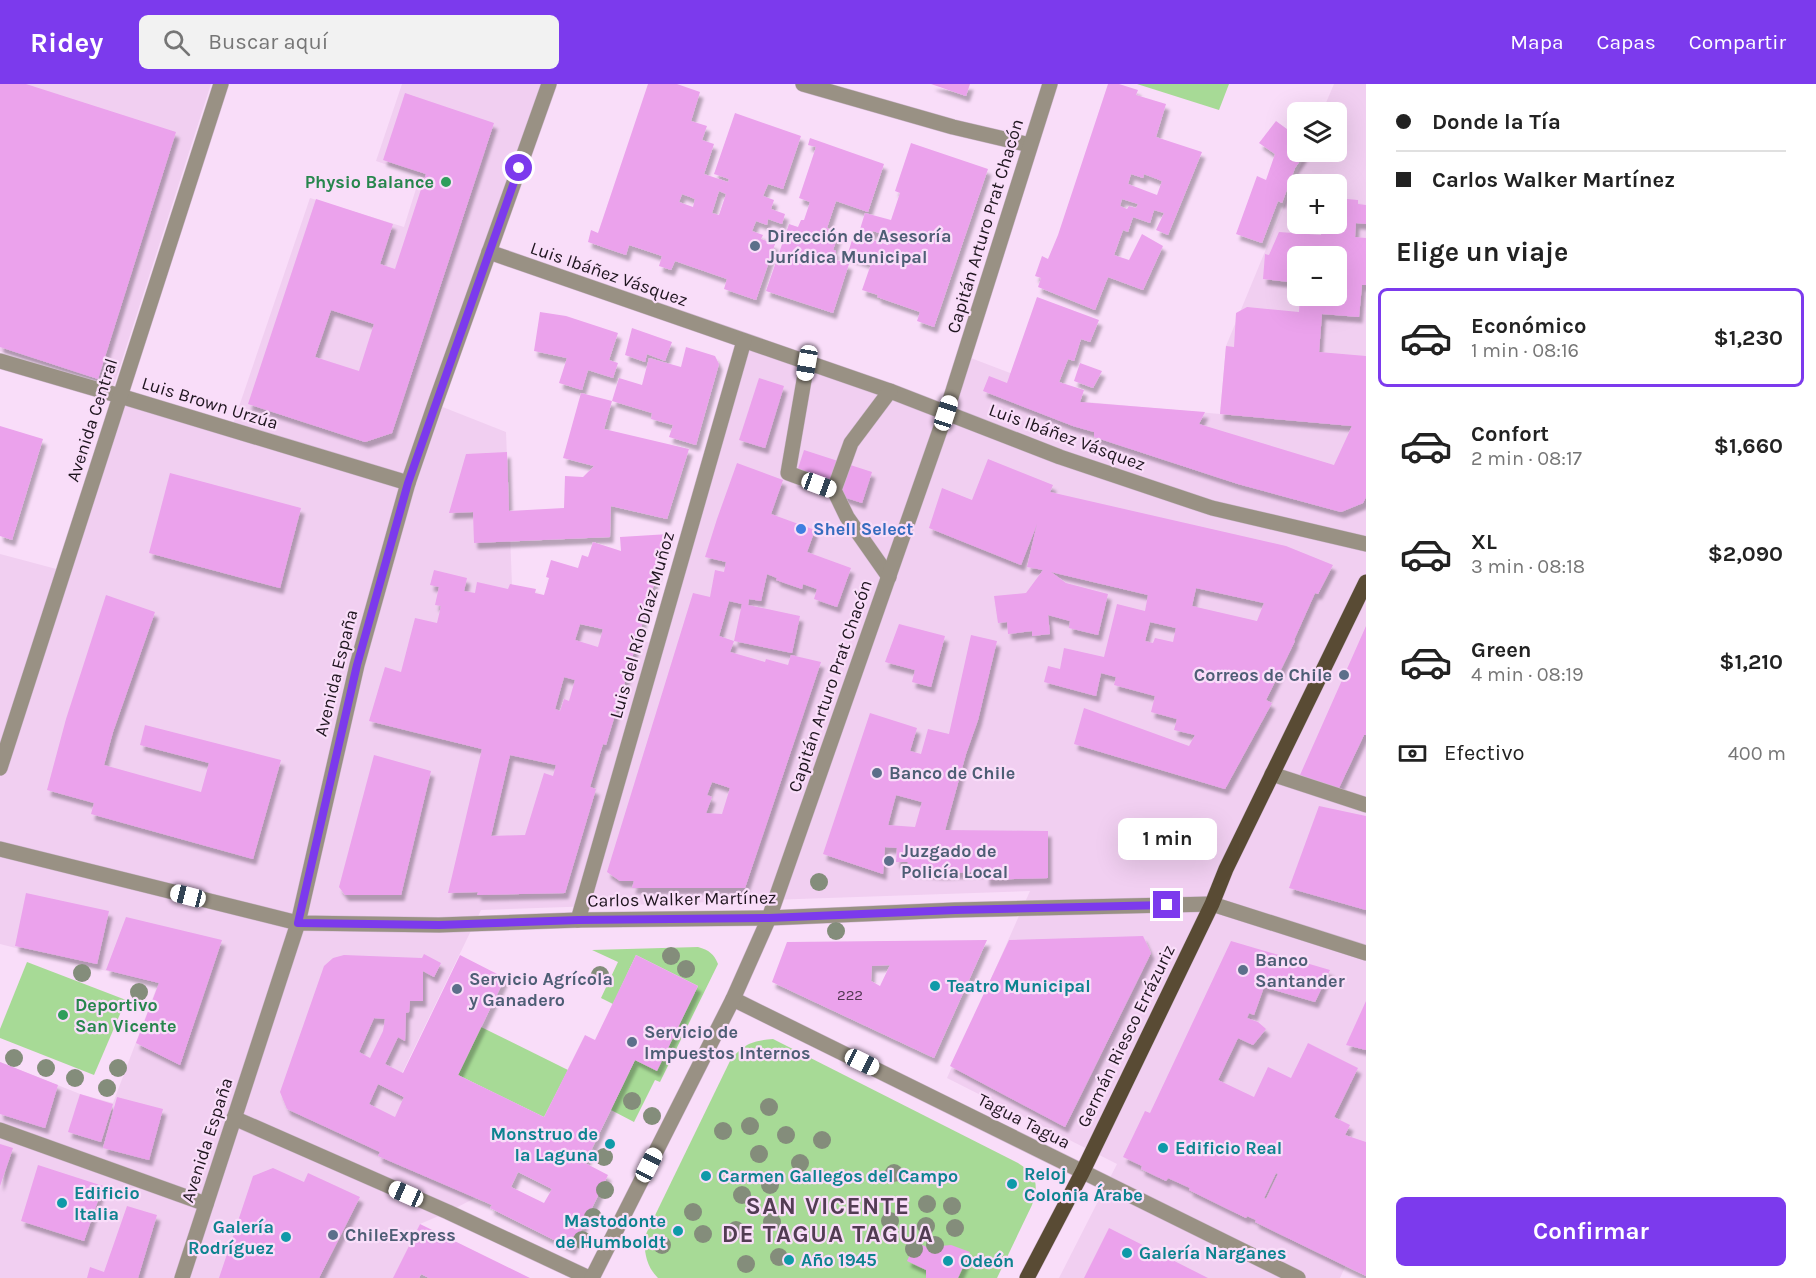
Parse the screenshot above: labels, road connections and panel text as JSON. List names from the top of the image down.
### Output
{
  "streets": {
    "main road": ["Germán Riesco Errázuriz"],
    "street": [
      "Capitán Arturo Prat Chacón",
      "Luis Ibáñez Vásquez",
      "Luis Brown Urzúa",
      "Avenida Central",
      "Luis del Río Díaz Muñoz",
      "Avenida España",
      "Carlos Walker Martínez",
      "Tagua Tagua"
    ]
  },
  "crossings": [
    ["Capitán Arturo Prat Chacón", "Luis Ibáñez Vásquez"],
    ["Capitán Arturo Prat Chacón", "Carlos Walker Martínez"],
    ["Capitán Arturo Prat Chacón", "Tagua Tagua"],
    ["Luis Ibáñez Vásquez", "Luis del Río Díaz Muñoz"],
    ["Luis Ibáñez Vásquez", "Avenida España"],
    ["Luis Brown Urzúa", "Avenida Central"],
    ["Luis Brown Urzúa", "Avenida España"],
    ["Luis del Río Díaz Muñoz", "Carlos Walker Martínez"],
    ["Avenida España", "Carlos Walker Martínez"],
    ["Carlos Walker Martínez", "Germán Riesco Errázuriz"],
    ["Germán Riesco Errázuriz", "Tagua Tagua"]
  ],
  "districts": ["SAN VICENTE DE TAGUA TAGUA"],
  "places": [
    "Physio Balance",
    "Dirección de Asesoría Jurídica Municipal",
    "Shell Select",
    "Correos de Chile",
    "Banco de Chile",
    "Juzgado de Policía Local",
    "Banco Santander",
    "Teatro Municipal",
    "Servicio Agrícola y Ganadero",
    "Deportivo San Vicente",
    "Servicio de Impuestos Internos",
    "Monstruo de la Laguna",
    "Edificio Real",
    "Carmen Gallegos del Campo",
    "Reloj Colonia Árabe",
    "Edificio Italia",
    "Mastodonte de Humboldt",
    "ChileExpress",
    "Galería Rodríguez",
    "Galería Narganes",
    "Año 1945",
    "Odeón"
  ],
  "house_numbers": ["222"],
  "page": {
    "header": "Ridey",
    "search": "Buscar aquí",
    "nav": ["Mapa", "Capas", "Compartir"],
    "banner": ["Donde la Tía", "Carlos Walker Martínez"],
    "map_buttons": ["+", "−"],
    "heading": "Elige un viaje",
    "list": [
      {
        "name": "Económico",
        "note": "1 min · 08:16",
        "value": "$1,230"
      },
      {
        "name": "Confort",
        "note": "2 min · 08:17",
        "value": "$1,660"
      },
      {
        "name": "XL",
        "note": "3 min · 08:18",
        "value": "$2,090"
      },
      {
        "name": "Green",
        "note": "4 min · 08:19",
        "value": "$1,210"
      }
    ],
    "pay": ["Efectivo", "400 m"],
    "bubble": "1 min",
    "buttons": "Confirmar"
  }
}
